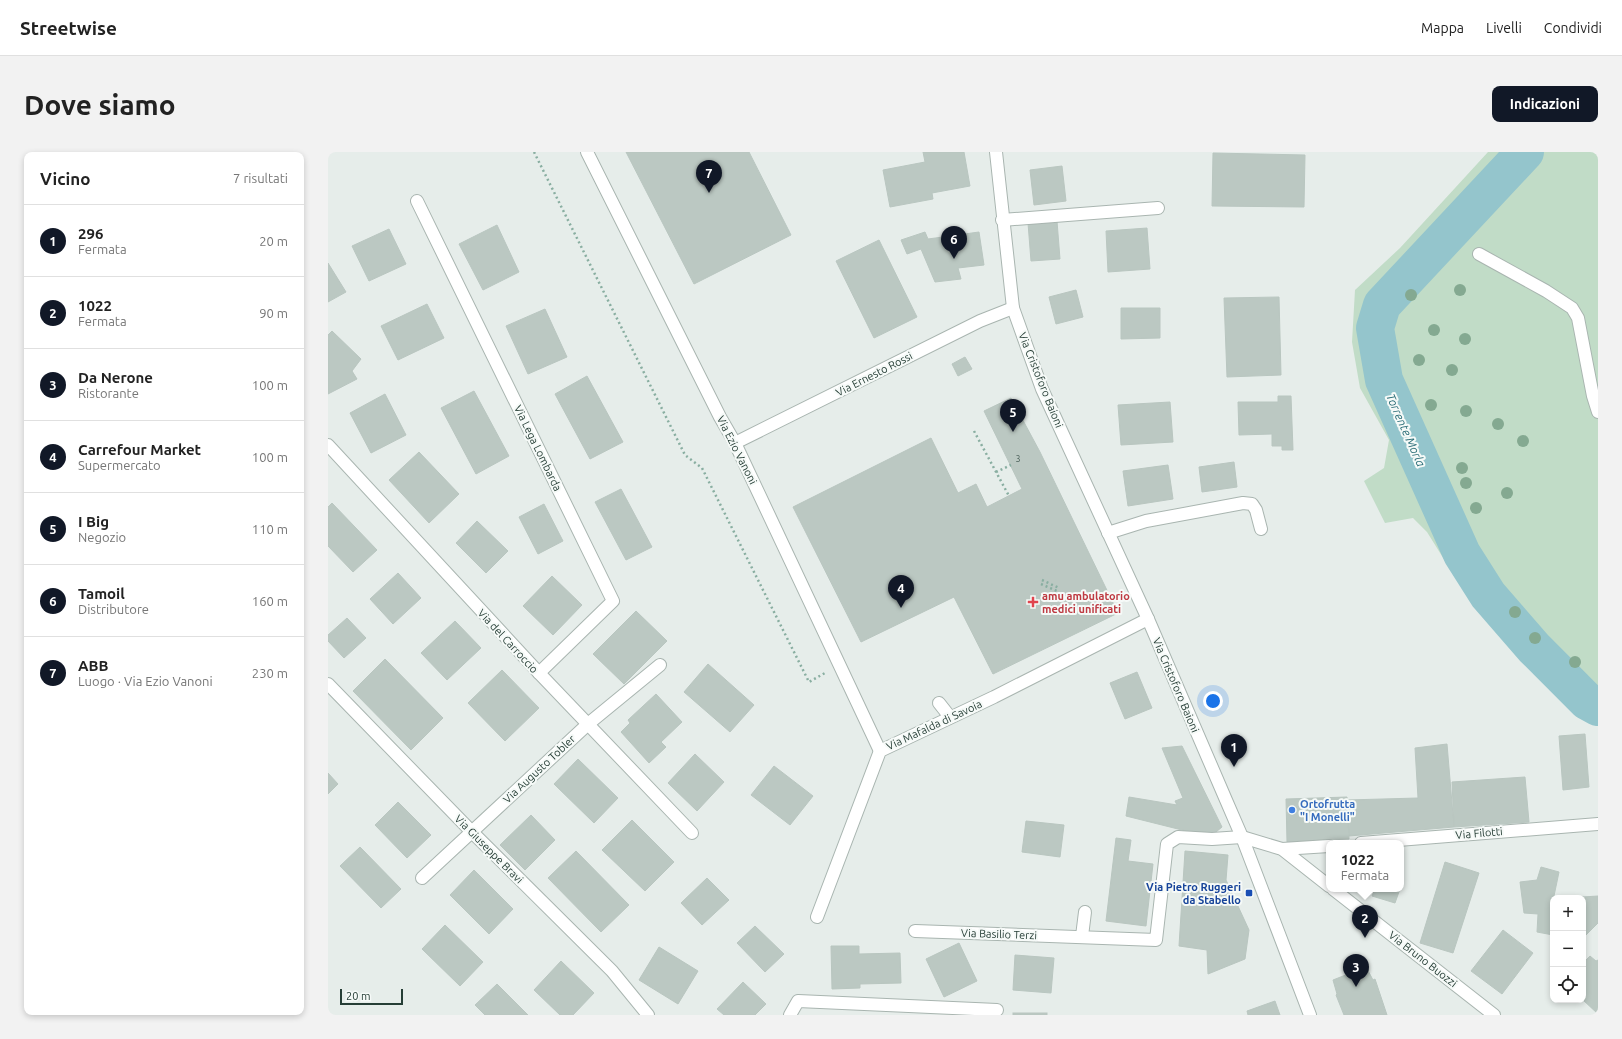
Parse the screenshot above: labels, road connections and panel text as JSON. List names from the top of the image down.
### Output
{
  "streets": {
    "street": [
      "Via Ernesto Rossi",
      "Via Cristoforo Baioni",
      "Via Lega Lombarda",
      "Via Ezio Vanoni",
      "Via del Carroccio",
      "Via Mafalda di Savoia",
      "Via Augusto Tobler",
      "Via Filotti",
      "Via Giuseppe Bravi",
      "Via Basilio Terzi",
      "Via Bruno Buozzi"
    ]
  },
  "crossings": [
    ["Via Ernesto Rossi", "Via Cristoforo Baioni"],
    ["Via Ernesto Rossi", "Via Ezio Vanoni"],
    ["Via Cristoforo Baioni", "Via Mafalda di Savoia"],
    ["Via Cristoforo Baioni", "Via Basilio Terzi"],
    ["Via Lega Lombarda", "Via del Carroccio"],
    ["Via Ezio Vanoni", "Via Mafalda di Savoia"],
    ["Via del Carroccio", "Via Augusto Tobler"],
    ["Via Augusto Tobler", "Via Giuseppe Bravi"]
  ],
  "water": ["Torrente Morla"],
  "places": {
    "health": ["amu ambulatorio medici unificati"],
    "other": ["Ortofrutta \"I Monelli\""],
    "transit": ["Via Pietro Ruggeri da Stabello"]
  },
  "house_numbers": ["3"],
  "scale_bar": "20 m",
  "page": {
    "header": "Streetwise",
    "nav": ["Mappa", "Livelli", "Condividi"],
    "buttons": "Indicazioni",
    "title": "Dove siamo",
    "heading": ["Vicino", "7 risultati"],
    "pins": [
      "7",
      "6",
      "5",
      "4",
      "1",
      "2",
      "3"
    ],
    "list": [
      {
        "mark": "1",
        "name": "296",
        "note": "Fermata",
        "value": "20 m"
      },
      {
        "mark": "2",
        "name": "1022",
        "note": "Fermata",
        "value": "90 m"
      },
      {
        "mark": "3",
        "name": "Da Nerone",
        "note": "Ristorante",
        "value": "100 m"
      },
      {
        "mark": "4",
        "name": "Carrefour Market",
        "note": "Supermercato",
        "value": "100 m"
      },
      {
        "mark": "5",
        "name": "I Big",
        "note": "Negozio",
        "value": "110 m"
      },
      {
        "mark": "6",
        "name": "Tamoil",
        "note": "Distributore",
        "value": "160 m"
      },
      {
        "mark": "7",
        "name": "ABB",
        "note": "Luogo · Via Ezio Vanoni",
        "value": "230 m"
      }
    ],
    "popup": ["1022", "Fermata"],
    "map_buttons": ["+", "−"],
    "scale": "20 m"
  }
}
